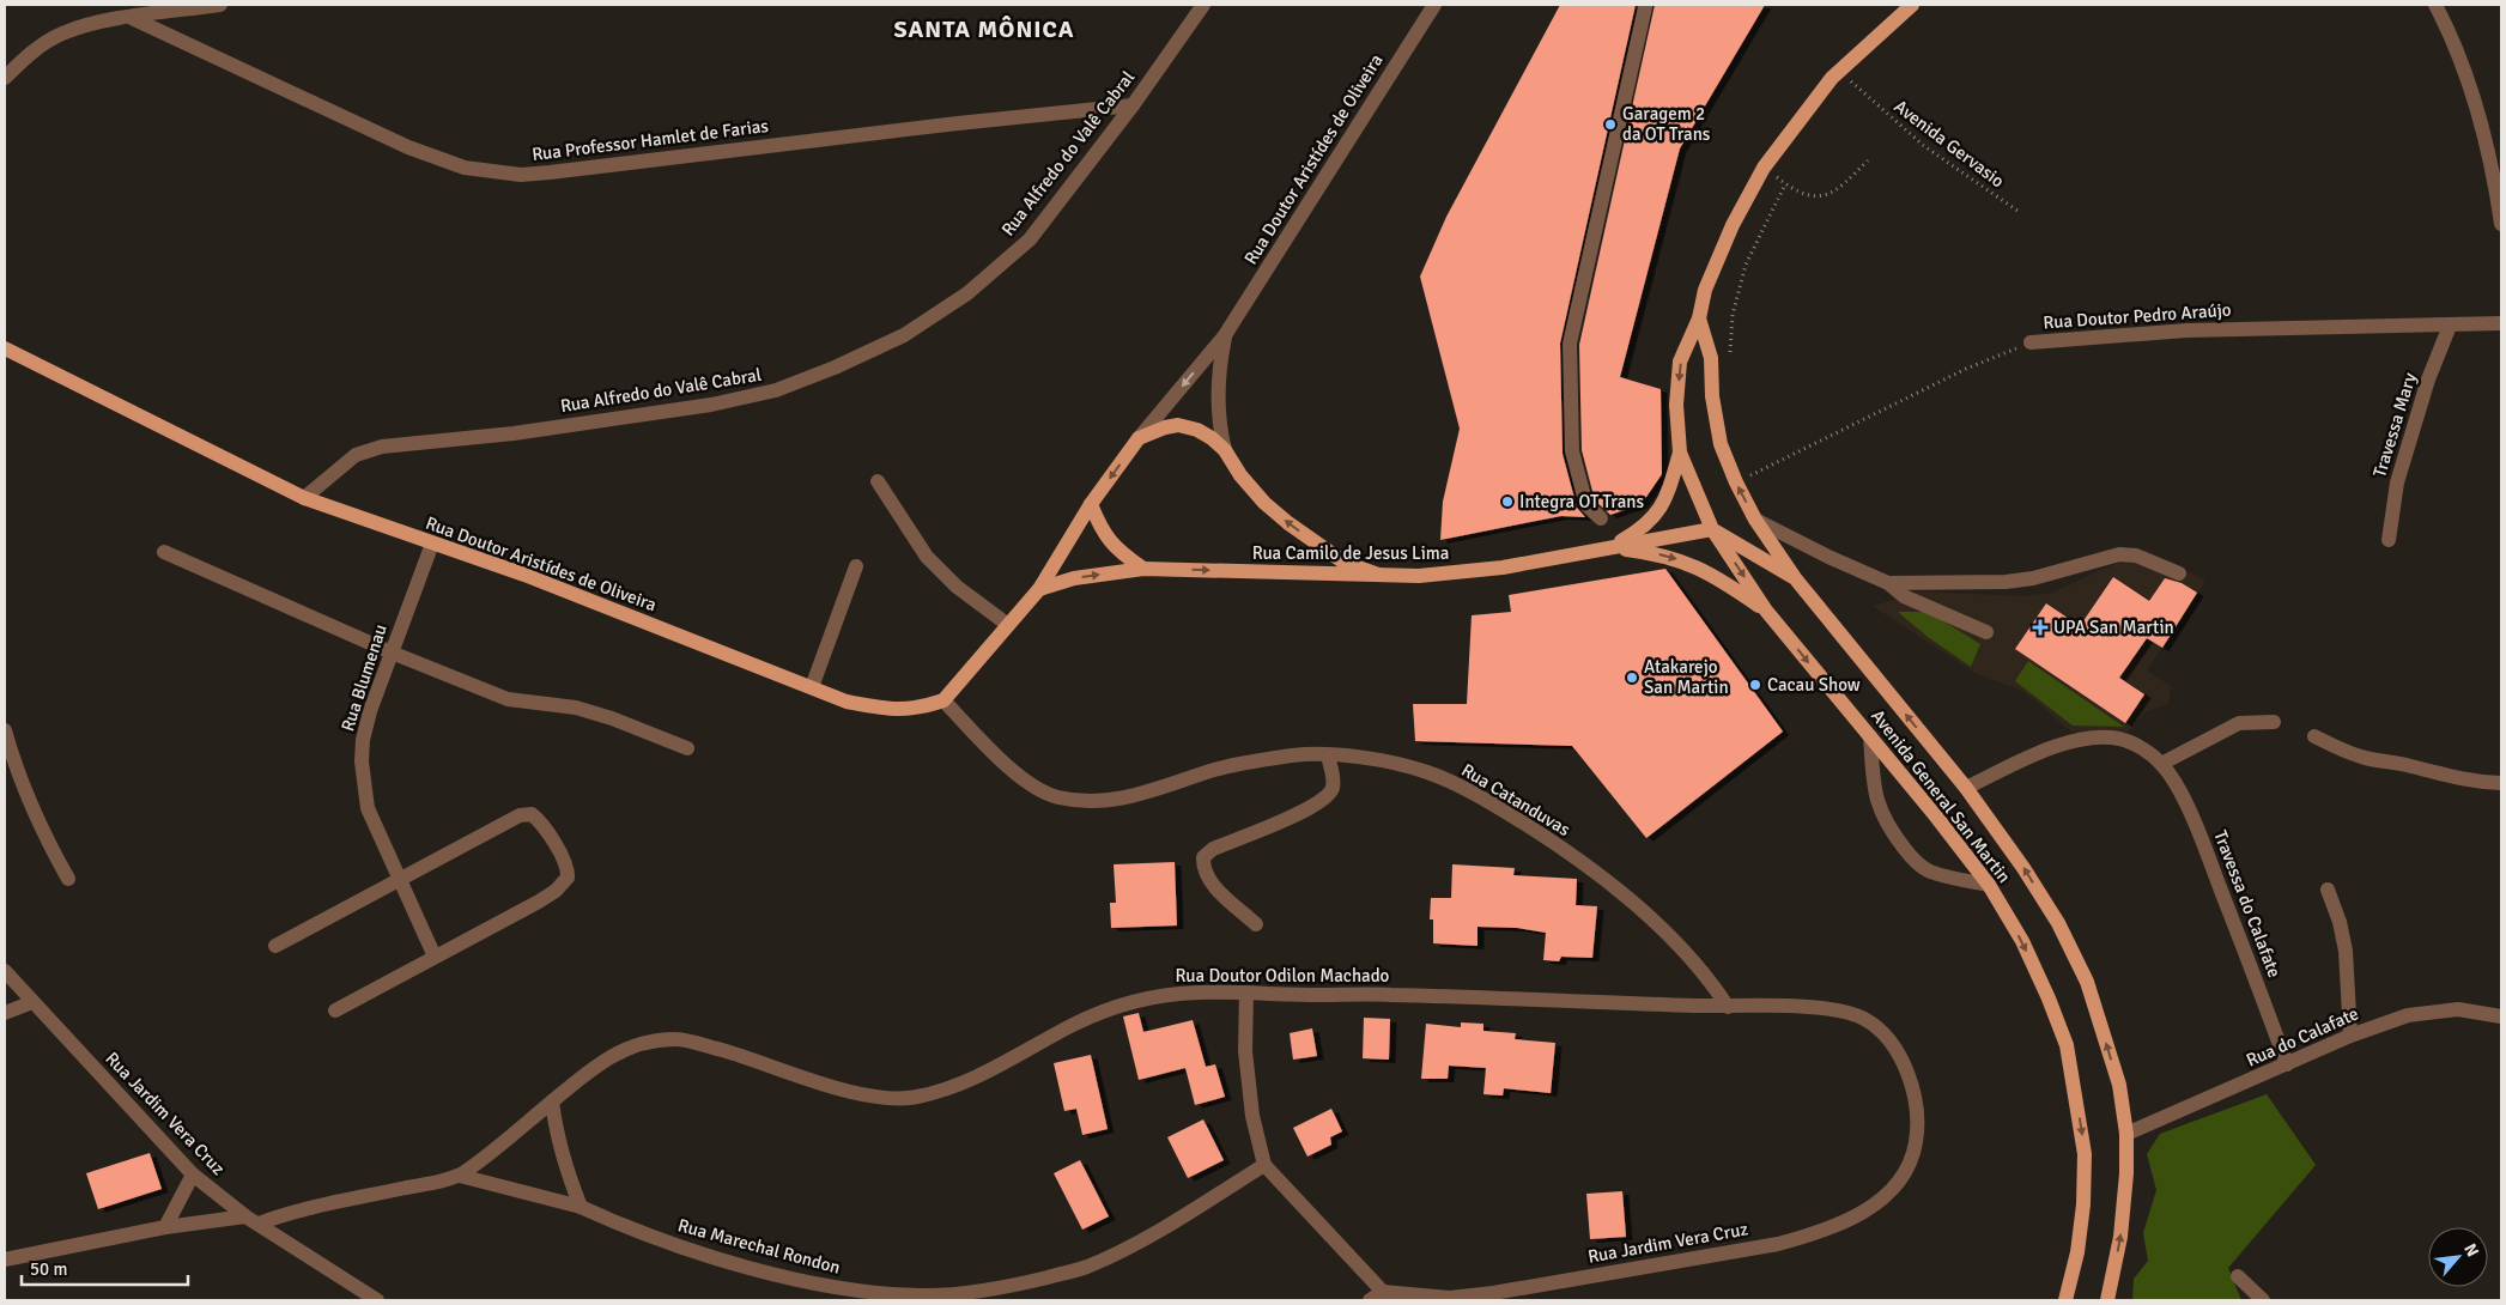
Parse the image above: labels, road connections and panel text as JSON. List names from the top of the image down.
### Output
{
  "streets": {
    "main road": ["Rua Doutor Aristídes de Oliveira", "Rua Camilo de Jesus Lima", "Avenida General San Martin"],
    "street": [
      "Rua Professor Hamlet de Farias",
      "Rua Alfredo do Valê Cabral",
      "Rua Doutor Pedro Araújo",
      "Travessa Mary",
      "Rua Blumenau",
      "Rua Catanduvas",
      "Travessa do Calafate",
      "Rua Doutor Odilon Machado",
      "Rua do Calafate",
      "Rua Jardim Vera Cruz",
      "Rua Marechal Rondon"
    ],
    "path": ["Avenida Gervasio"]
  },
  "crossings": [
    ["Rua Professor Hamlet de Farias", "Rua Alfredo do Valê Cabral"],
    ["Avenida Gervasio", "Avenida General San Martin"],
    ["Rua Alfredo do Valê Cabral", "Rua Doutor Aristídes de Oliveira"],
    ["Rua Doutor Aristídes de Oliveira", "Rua Blumenau"],
    ["Rua Doutor Aristídes de Oliveira", "Rua Catanduvas"],
    ["Rua Doutor Pedro Araújo", "Travessa Mary"],
    ["Rua Doutor Pedro Araújo", "Avenida General San Martin"],
    ["Rua Camilo de Jesus Lima", "Avenida General San Martin"],
    ["Avenida General San Martin", "Rua do Calafate"],
    ["Rua Catanduvas", "Rua Doutor Odilon Machado"],
    ["Travessa do Calafate", "Rua do Calafate"],
    ["Rua Doutor Odilon Machado", "Rua Jardim Vera Cruz"],
    ["Rua Doutor Odilon Machado", "Rua Marechal Rondon"]
  ],
  "one_way": ["Rua Camilo de Jesus Lima"],
  "districts": ["SANTA MÔNICA"],
  "places": {
    "other": [
      "Garagem 2 da OT Trans",
      "Integra OT Trans",
      "Atakarejo San Martin",
      "Cacau Show"
    ],
    "health": ["UPA San Martin"]
  },
  "scale_bar": "50 m",
  "north": "top right"
}
